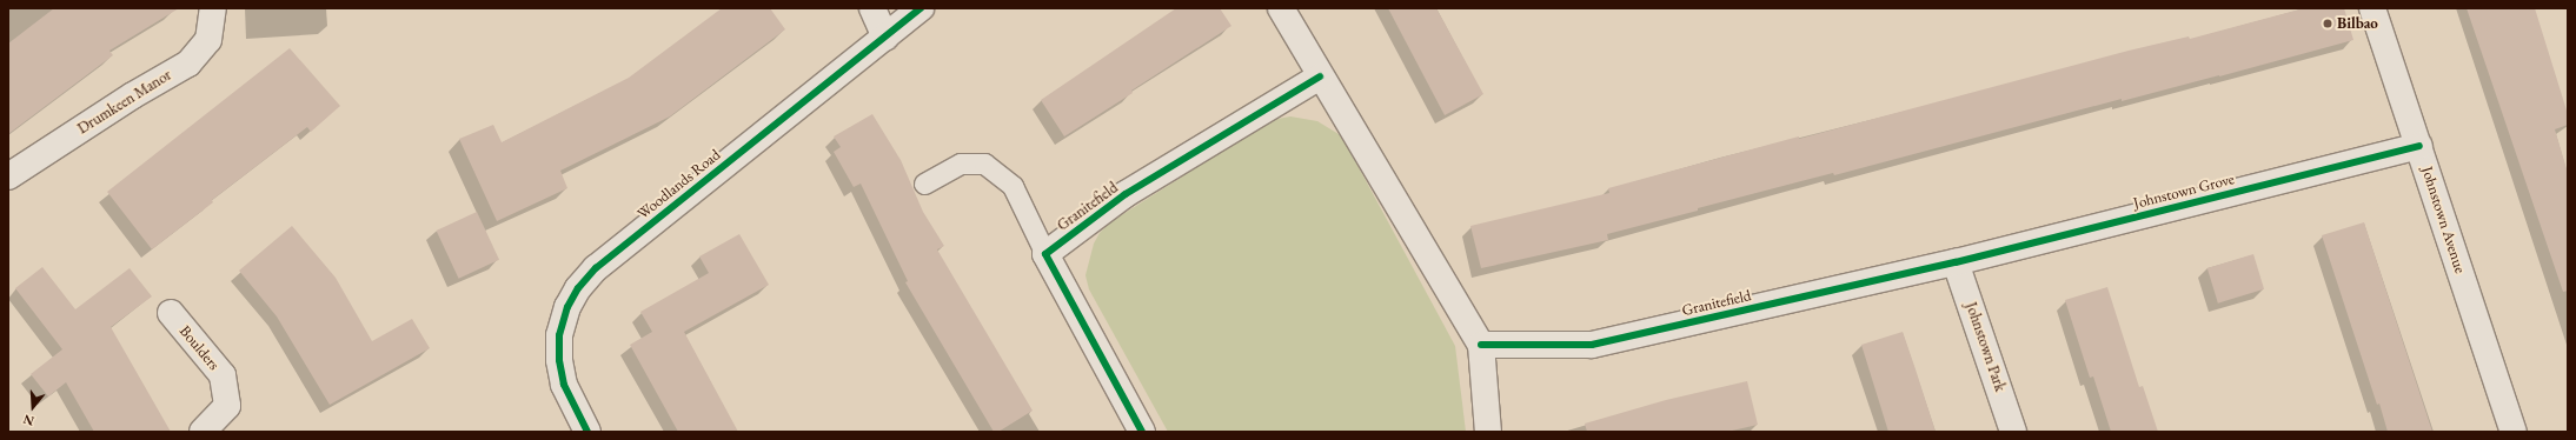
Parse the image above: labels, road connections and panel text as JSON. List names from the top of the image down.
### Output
{
  "streets": {
    "street": [
      "Drumkeen Manor",
      "Woodlands Road",
      "Johnstown Grove",
      "Granitefield",
      "Johnstown Avenue",
      "Johnstown Park",
      "Boulders"
    ]
  },
  "crossings": [
    ["Johnstown Grove", "Granitefield"],
    ["Johnstown Grove", "Johnstown Avenue"],
    ["Johnstown Grove", "Johnstown Park"],
    ["Granitefield", "Johnstown Park"]
  ],
  "places": ["Bilbao"],
  "north": "bottom"
}
